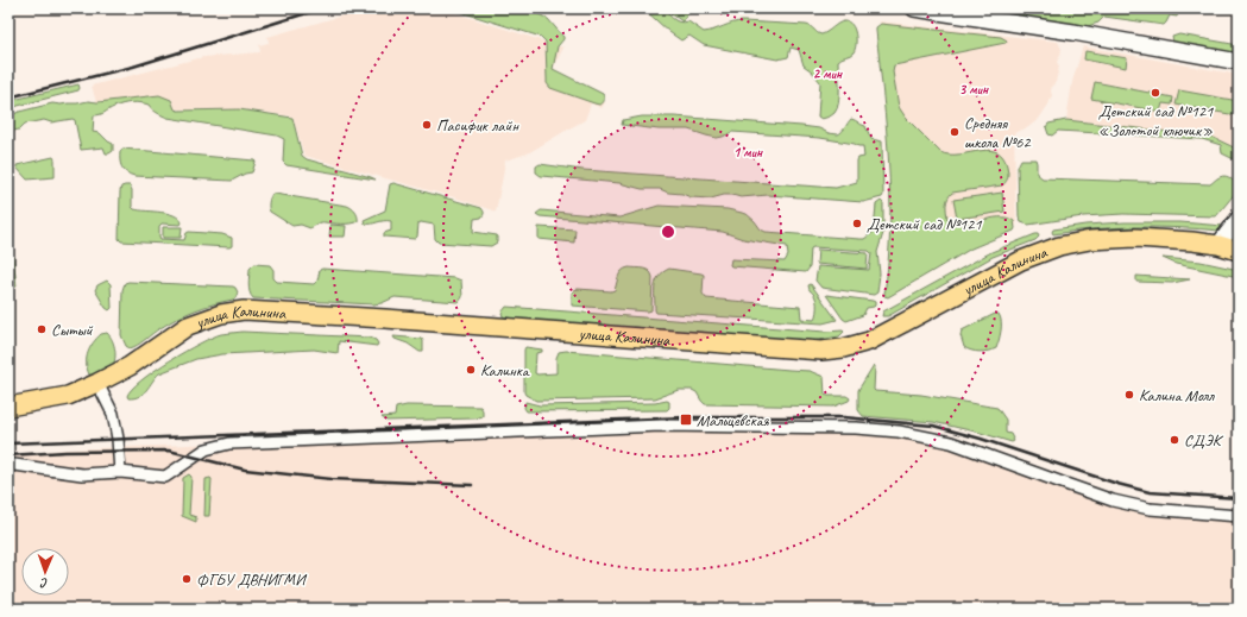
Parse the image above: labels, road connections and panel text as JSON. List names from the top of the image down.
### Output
{
  "streets": {
    "main road": ["улица Калинина"]
  },
  "places": {
    "other": [
      "Детский сад №121 «Золотой ключик»",
      "Пасифик лайн",
      "Средняя школа №62",
      "Детский сад №121",
      "Сытый",
      "Калинка",
      "Калина Молл",
      "СДЭК",
      "ФГБУ ДВНИГМИ"
    ],
    "transit": ["Мальцевская"]
  },
  "north": "bottom",
  "rings": ["2 мин", "3 мин", "1 мин"]
}
